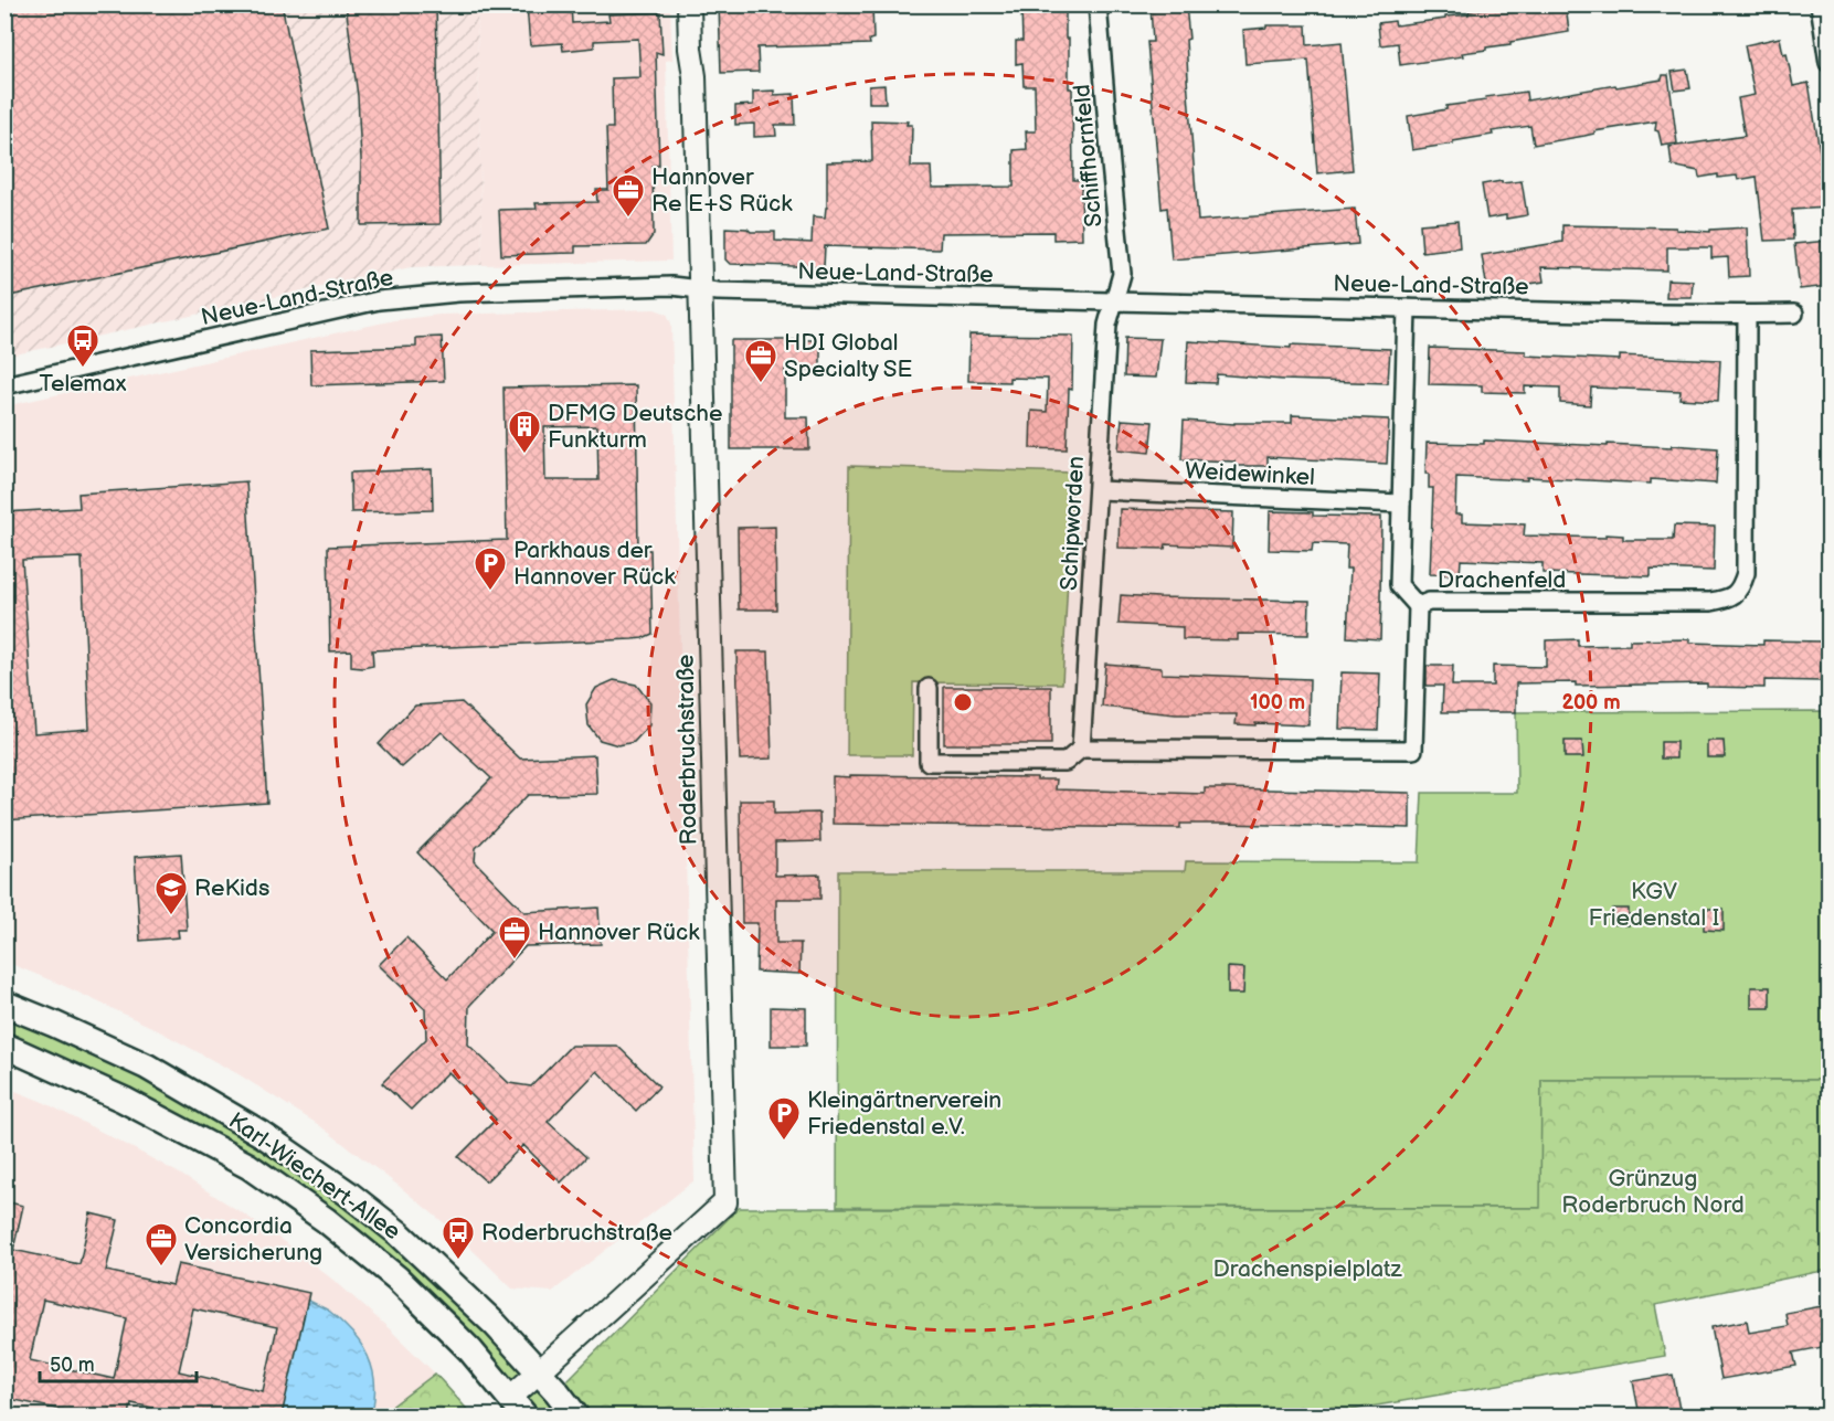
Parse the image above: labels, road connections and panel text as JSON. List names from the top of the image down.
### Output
{
  "streets": {
    "main road": ["Karl-Wiechert-Allee"],
    "street": [
      "Schiffhornfeld",
      "Neue-Land-Straße",
      "Weidewinkel",
      "Schipworden",
      "Drachenfeld",
      "Roderbruchstraße"
    ]
  },
  "crossings": [
    ["Schiffhornfeld", "Neue-Land-Straße"],
    ["Schiffhornfeld", "Schipworden"],
    ["Neue-Land-Straße", "Schipworden"],
    ["Neue-Land-Straße", "Drachenfeld"],
    ["Neue-Land-Straße", "Roderbruchstraße"],
    ["Weidewinkel", "Schipworden"],
    ["Schipworden", "Drachenfeld"],
    ["Roderbruchstraße", "Karl-Wiechert-Allee"]
  ],
  "parks": ["KGV Friedenstal I", "Grünzug Roderbruch Nord", "Drachenspielplatz"],
  "places": {
    "office": [
      "Hannover Re E+S Rück",
      "HDI Global Specialty SE",
      "Hannover Rück",
      "Concordia Versicherung"
    ],
    "bus stop": ["Telemax", "Roderbruchstraße"],
    "building": ["DFMG Deutsche Funkturm"],
    "parking": ["Parkhaus der Hannover Rück", "Kleingärtnerverein Friedenstal e.V."],
    "school or university": ["ReKids"]
  },
  "scale_bar": "50 m",
  "rings": ["100 m", "200 m"]
}
